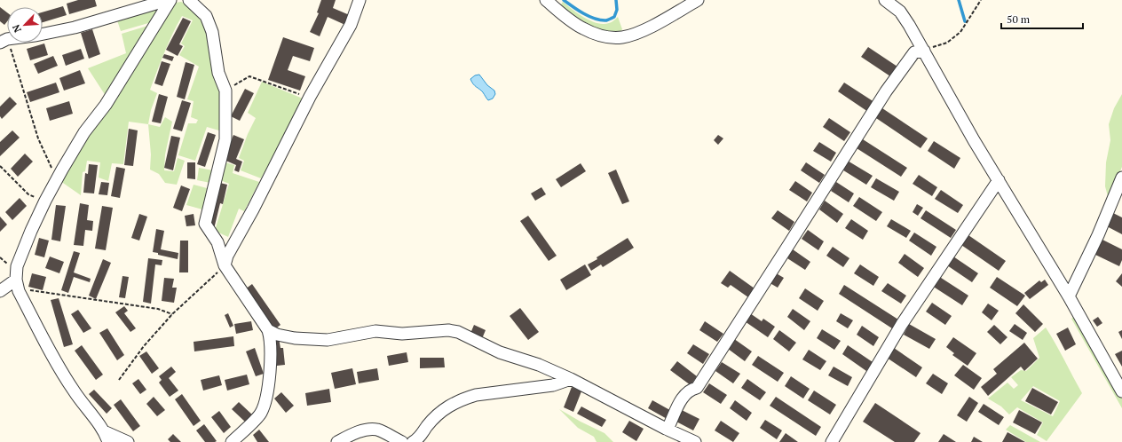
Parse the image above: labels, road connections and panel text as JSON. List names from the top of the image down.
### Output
{
  "scale_bar": "50 m",
  "north": "bottom left"
}
